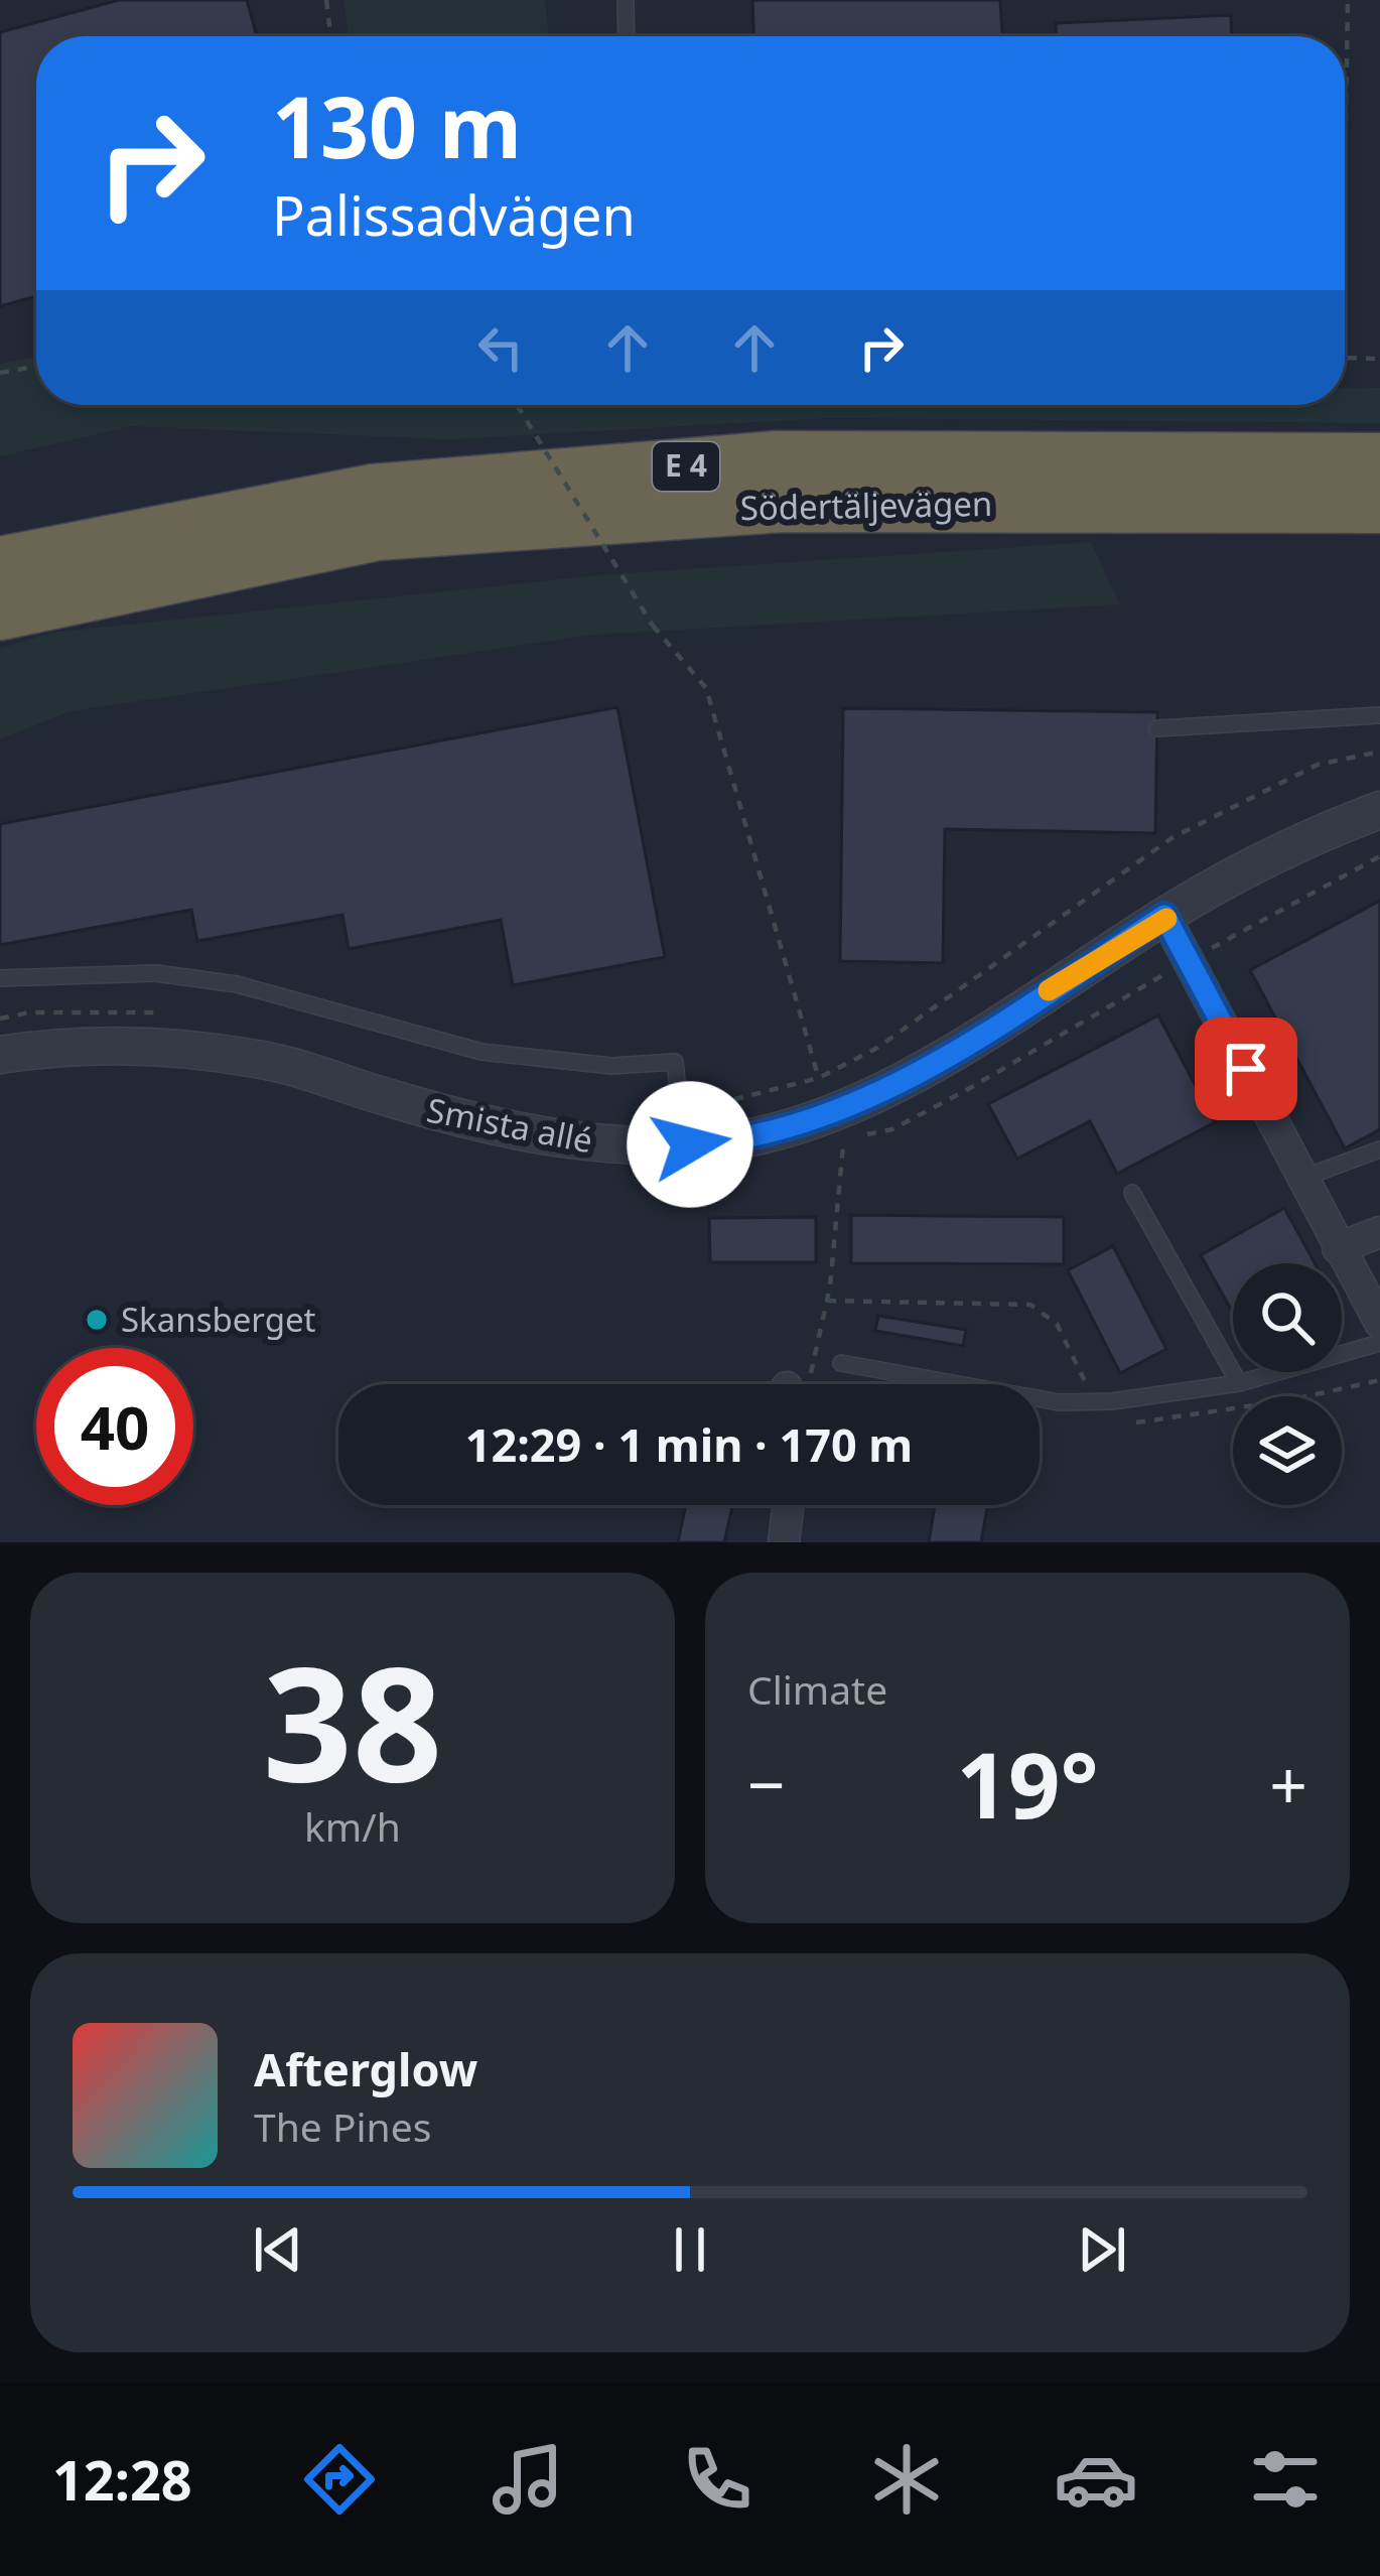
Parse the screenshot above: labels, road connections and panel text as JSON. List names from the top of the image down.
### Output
{
  "streets": {
    "highway": ["E 4", "Södertäljevägen"],
    "street": ["Smista allé"]
  },
  "places": ["Skansberget"],
  "page": {
    "turn": ["130 m", "Palissadvägen"],
    "limit": "40",
    "trip": "12:29 · 1 min · 170 m",
    "tile": [
      ["38", "km/h"],
      "Climate"
    ],
    "heat": ["−", "19°", "+"],
    "song": ["Afterglow", "The Pines"],
    "tabs": "12:28"
  }
}
